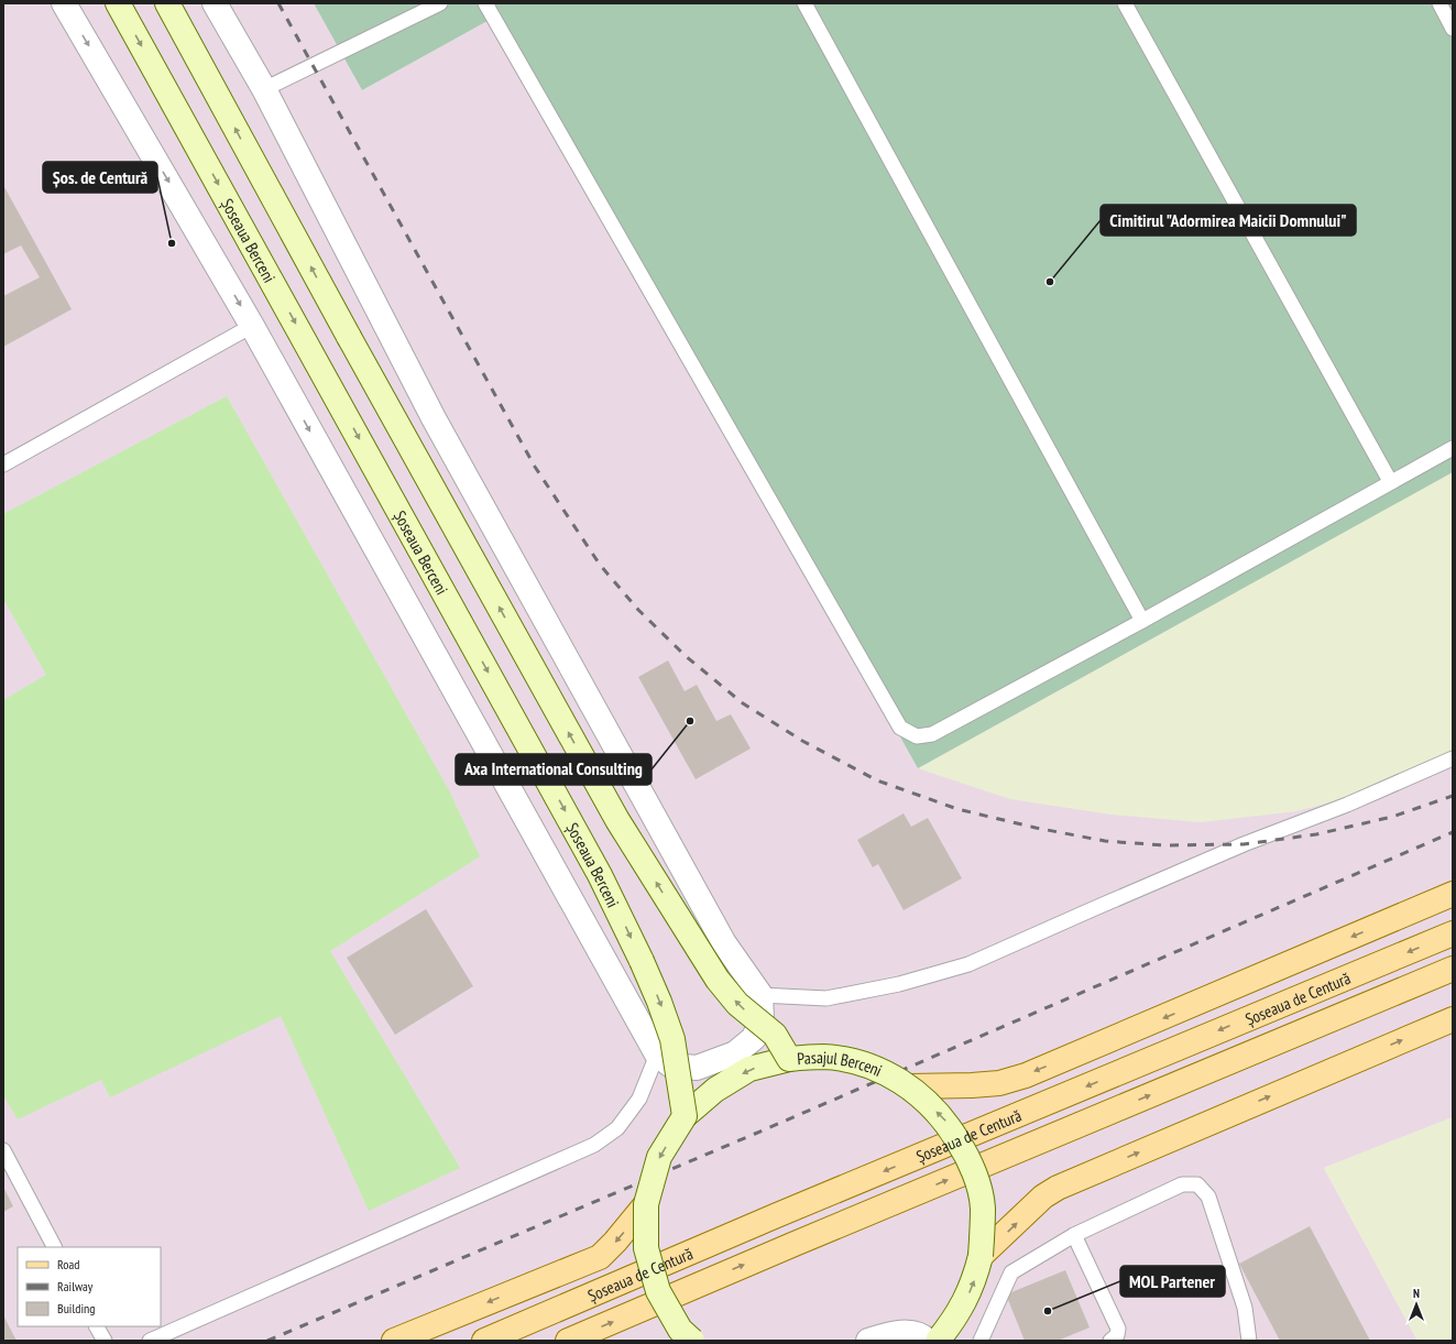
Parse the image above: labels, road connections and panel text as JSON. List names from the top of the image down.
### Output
{
  "streets": {
    "main road": ["Șoseaua Berceni", "Șoseaua de Centură", "Pasajul Berceni"]
  },
  "crossings": [
    ["Șoseaua Berceni", "Pasajul Berceni"]
  ],
  "places": [
    "Șos. de Centură",
    "Cimitirul \"Adormirea Maicii Domnului\"",
    "Axa International Consulting",
    "MOL Partener"
  ],
  "legend": ["Road", "Railway", "Building"],
  "north": "top"
}
